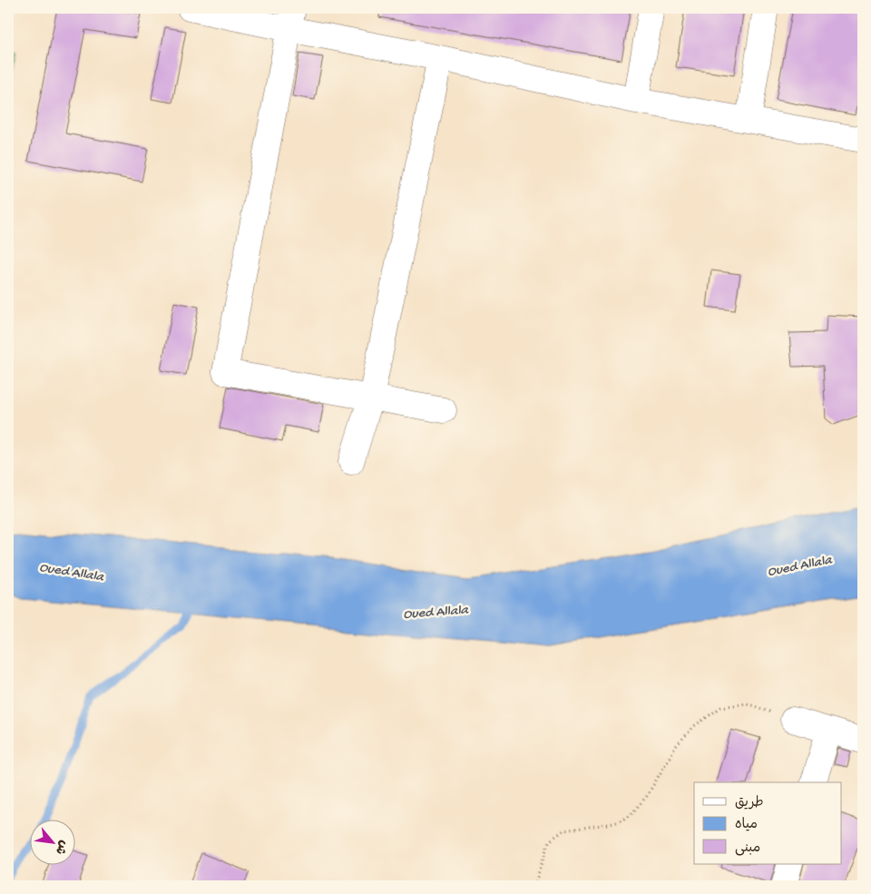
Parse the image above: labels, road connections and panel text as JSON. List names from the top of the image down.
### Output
{
  "water": ["Oued Allala"],
  "legend": ["طريق", "مياه", "مبنى"],
  "north": "bottom right"
}
